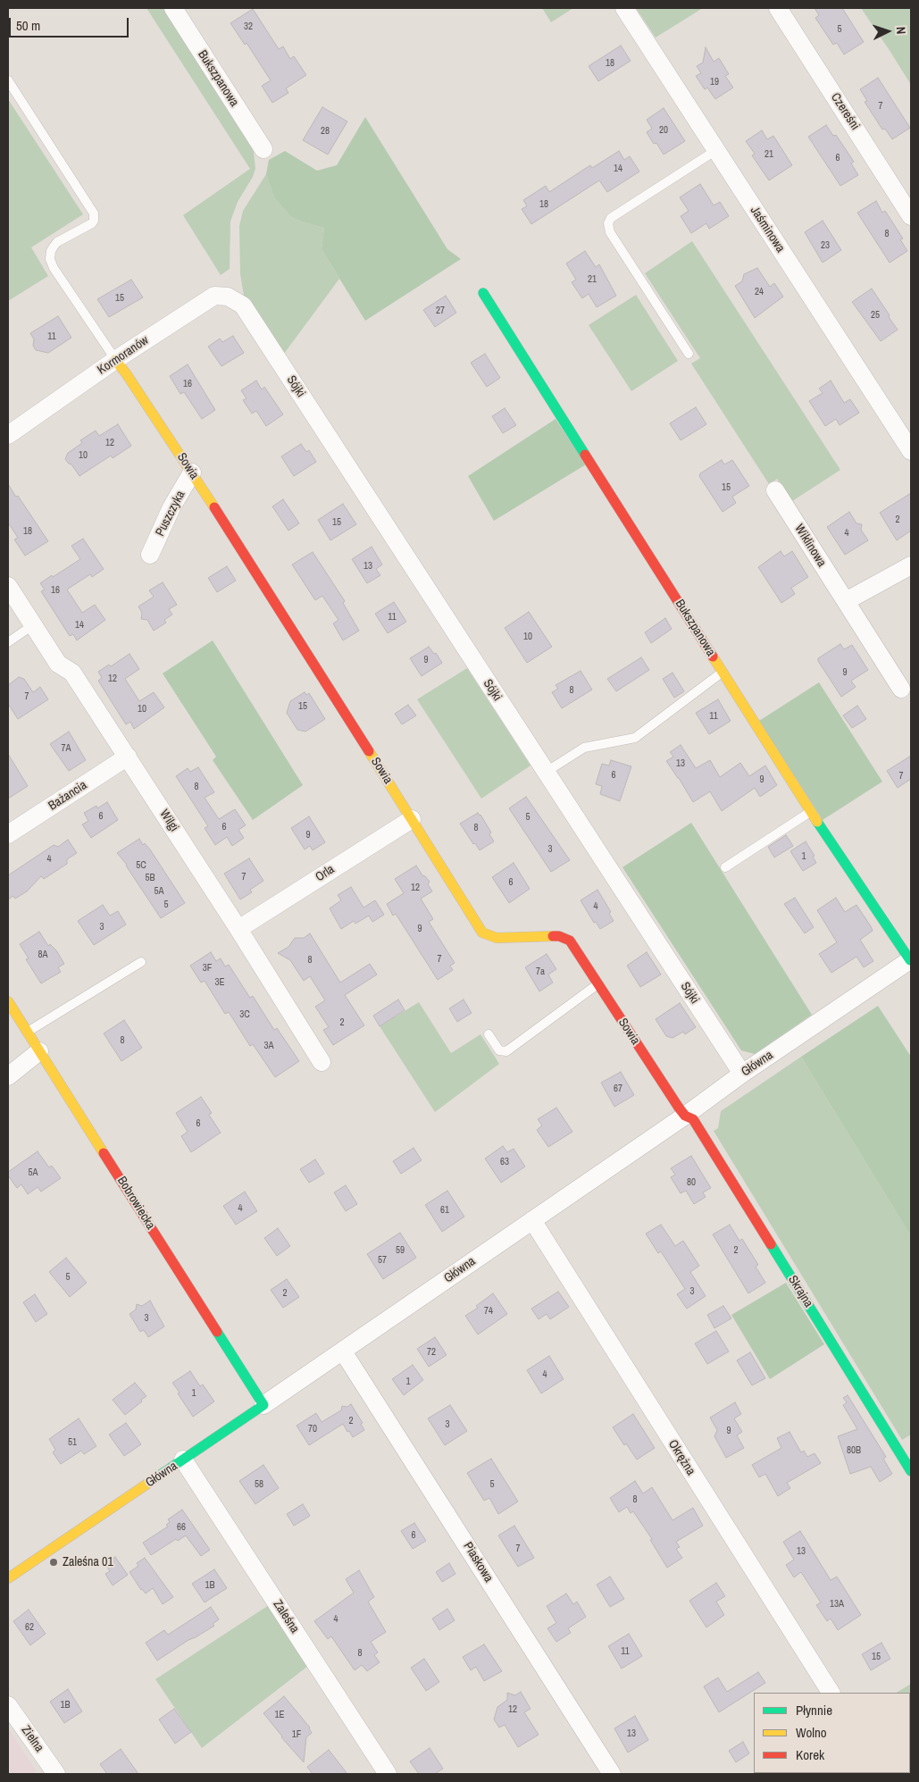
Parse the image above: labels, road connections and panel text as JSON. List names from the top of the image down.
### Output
{
  "streets": {
    "street": [
      "Bukszpanowa",
      "Czereśni",
      "Jaśminowa",
      "Kormoranów",
      "Sójki",
      "Sowia",
      "Puszczyka",
      "Wiklinowa",
      "Bażancia",
      "Wilgi",
      "Orla",
      "Główna",
      "Bobrowiecka",
      "Skrajna",
      "Okrężna",
      "Piaskowa",
      "Zaleśna",
      "Zielna"
    ]
  },
  "crossings": [
    ["Bukszpanowa", "Główna"],
    ["Kormoranów", "Sójki"],
    ["Kormoranów", "Sowia"],
    ["Sójki", "Główna"],
    ["Sowia", "Puszczyka"],
    ["Sowia", "Orla"],
    ["Sowia", "Główna"],
    ["Sowia", "Skrajna"],
    ["Bażancia", "Wilgi"],
    ["Wilgi", "Orla"],
    ["Główna", "Bobrowiecka"],
    ["Główna", "Skrajna"],
    ["Główna", "Okrężna"],
    ["Główna", "Piaskowa"],
    ["Główna", "Zaleśna"]
  ],
  "places": ["Zaleśna 01"],
  "house_numbers": [
    "32",
    "5",
    "18",
    "19",
    "7",
    "20",
    "28",
    "21",
    "6",
    "14",
    "18",
    "8",
    "23",
    "21",
    "24",
    "15",
    "27",
    "25",
    "11",
    "16",
    "12",
    "10",
    "15",
    "2",
    "15",
    "18",
    "4",
    "13",
    "16",
    "11",
    "14",
    "10",
    "9",
    "9",
    "12",
    "8",
    "7",
    "15",
    "10",
    "11",
    "7A",
    "13",
    "6",
    "7",
    "9",
    "8",
    "6",
    "5",
    "6",
    "8",
    "9",
    "3",
    "1",
    "4",
    "5C",
    "7",
    "5B",
    "6",
    "12",
    "5A",
    "5",
    "4",
    "3",
    "9",
    "8A",
    "7",
    "8",
    "3F",
    "7a",
    "3E",
    "3C",
    "2",
    "8",
    "3A",
    "67",
    "6",
    "63",
    "5A",
    "80",
    "4",
    "61",
    "59",
    "2",
    "57",
    "5",
    "3",
    "2",
    "74",
    "3",
    "72",
    "4",
    "1",
    "1",
    "2",
    "3",
    "70",
    "9",
    "51",
    "80B",
    "58",
    "5",
    "8",
    "66",
    "6",
    "7",
    "13",
    "1B",
    "13A",
    "4",
    "62",
    "11",
    "8",
    "15",
    "1B",
    "12",
    "1E",
    "13",
    "1F"
  ],
  "legend": ["Płynnie", "Wolno", "Korek"],
  "scale_bar": "50 m",
  "north": "right"
}
